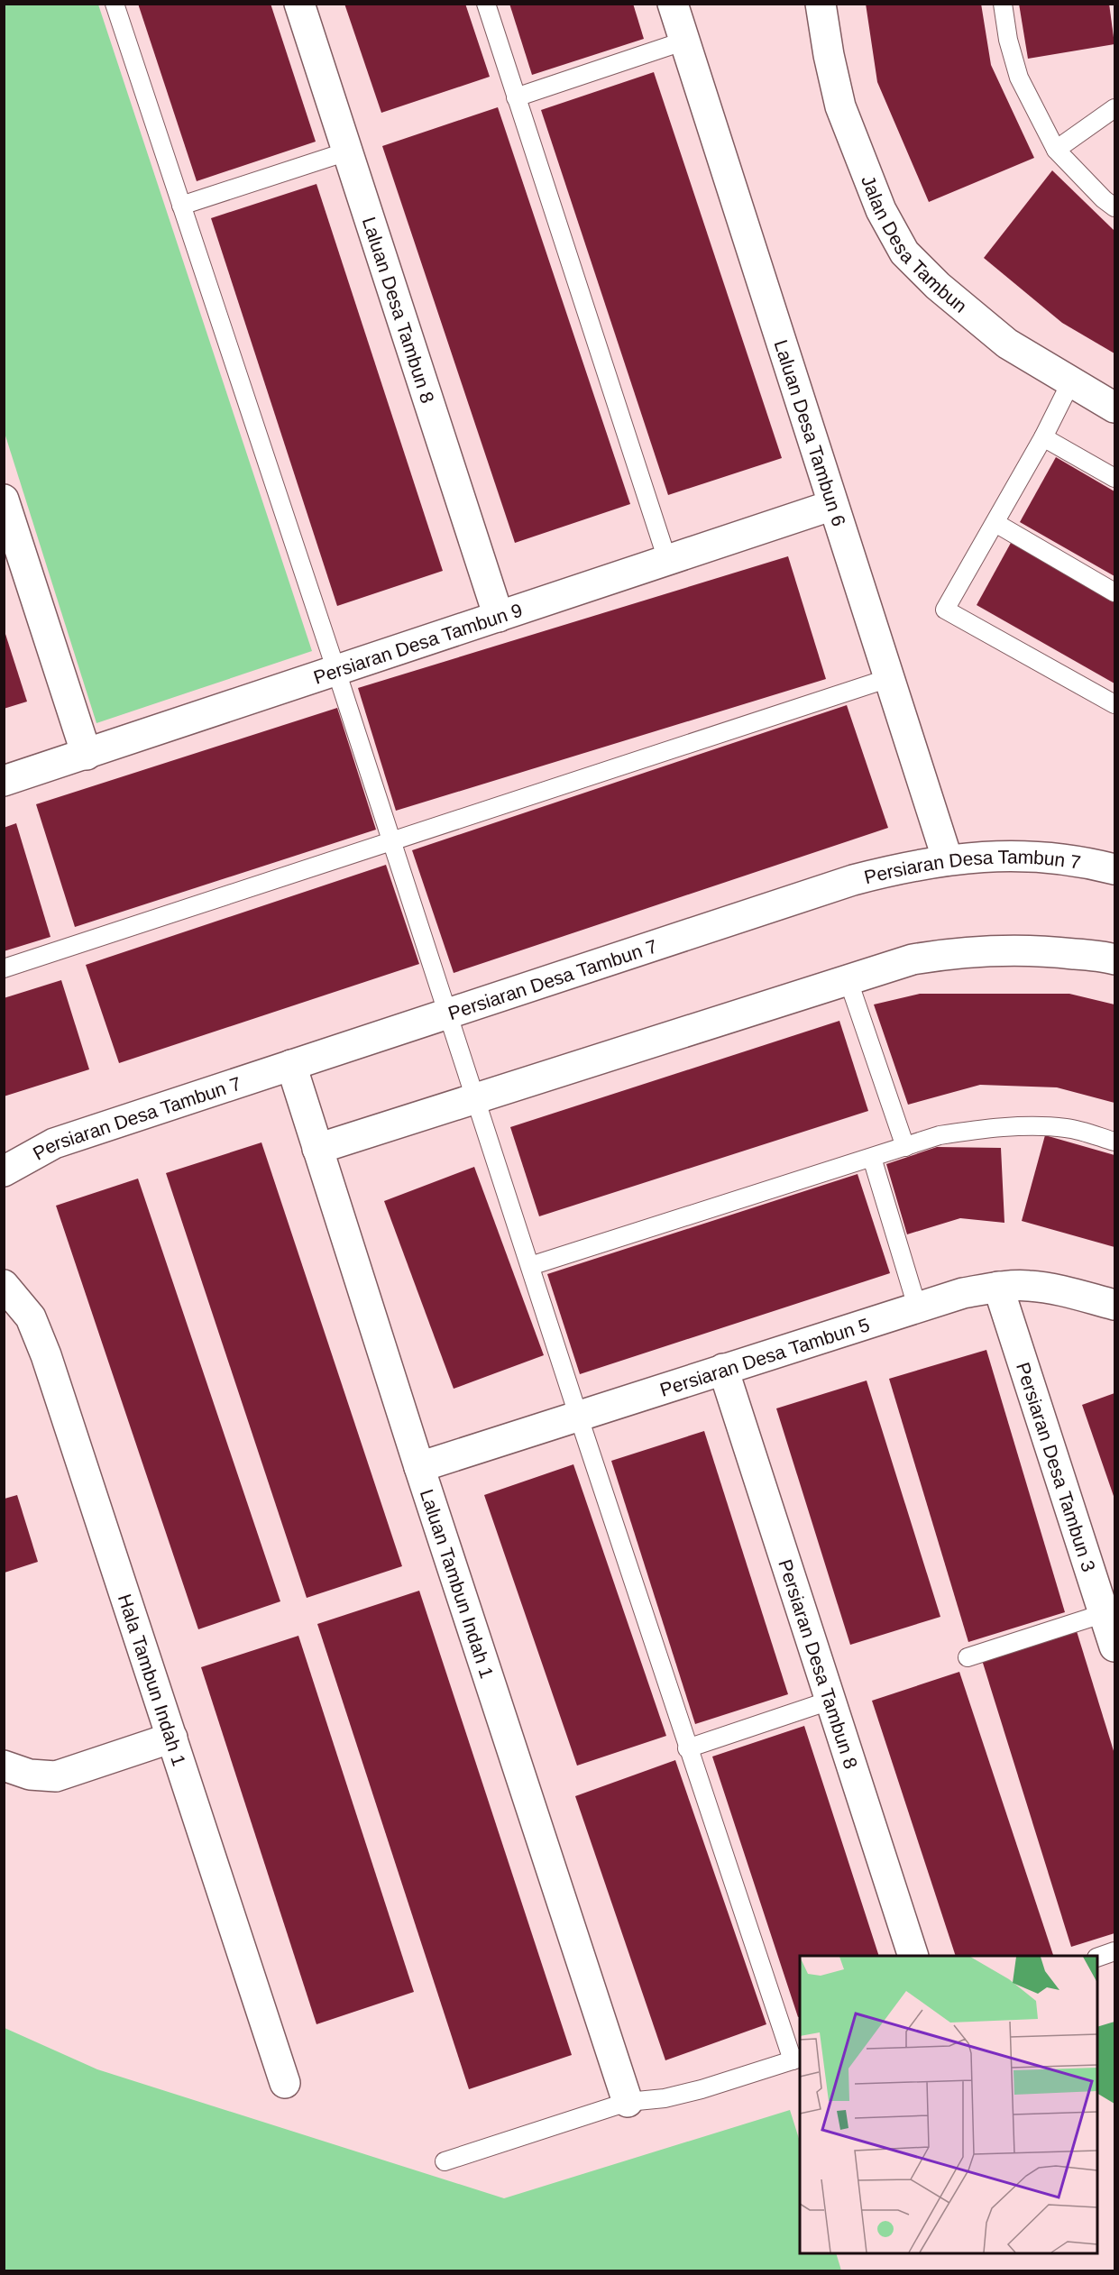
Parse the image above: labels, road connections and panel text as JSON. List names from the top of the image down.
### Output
{
  "streets": {
    "street": [
      "Jalan Desa Tambun",
      "Laluan Desa Tambun 8",
      "Laluan Desa Tambun 6",
      "Persiaran Desa Tambun 9",
      "Persiaran Desa Tambun 7",
      "Persiaran Desa Tambun 5",
      "Persiaran Desa Tambun 3",
      "Laluan Tambun Indah 1",
      "Persiaran Desa Tambun 8",
      "Hala Tambun Indah 1"
    ]
  },
  "crossings": [
    ["Laluan Desa Tambun 8", "Persiaran Desa Tambun 9"],
    ["Laluan Desa Tambun 6", "Persiaran Desa Tambun 9"],
    ["Laluan Desa Tambun 6", "Persiaran Desa Tambun 7"],
    ["Persiaran Desa Tambun 7", "Laluan Tambun Indah 1"],
    ["Persiaran Desa Tambun 5", "Persiaran Desa Tambun 3"],
    ["Persiaran Desa Tambun 5", "Laluan Tambun Indah 1"],
    ["Persiaran Desa Tambun 5", "Persiaran Desa Tambun 8"]
  ]
}
